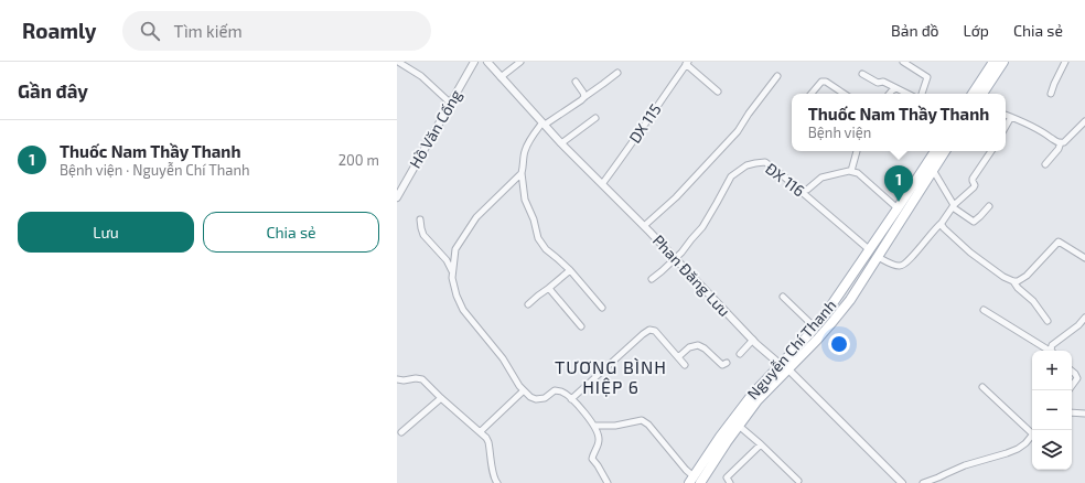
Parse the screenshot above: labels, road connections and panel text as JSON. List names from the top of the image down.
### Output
{
  "streets": {
    "main road": ["Nguyễn Chí Thanh"],
    "street": [
      "DX 115",
      "Hồ Văn Cống",
      "ĐX 116",
      "Phan Đăng Lưu"
    ]
  },
  "crossings": [
    ["DX 115", "Phan Đăng Lưu"],
    ["ĐX 116", "Phan Đăng Lưu"],
    ["ĐX 116", "Nguyễn Chí Thanh"],
    ["Phan Đăng Lưu", "Nguyễn Chí Thanh"]
  ],
  "districts": ["TƯƠNG BÌNH HIỆP 6"],
  "page": {
    "header": "Roamly",
    "search": "Tìm kiếm",
    "nav": ["Bản đồ", "Lớp", "Chia sẻ"],
    "heading": "Gần đây",
    "popup": ["Thuốc Nam Thầy Thanh", "Bệnh viện"],
    "list": [
      {
        "mark": "1",
        "name": "Thuốc Nam Thầy Thanh",
        "note": "Bệnh viện · Nguyễn Chí Thanh",
        "value": "200 m"
      }
    ],
    "pins": "1",
    "buttons": ["Lưu", "Chia sẻ"],
    "map_buttons": ["+", "−"]
  }
}
